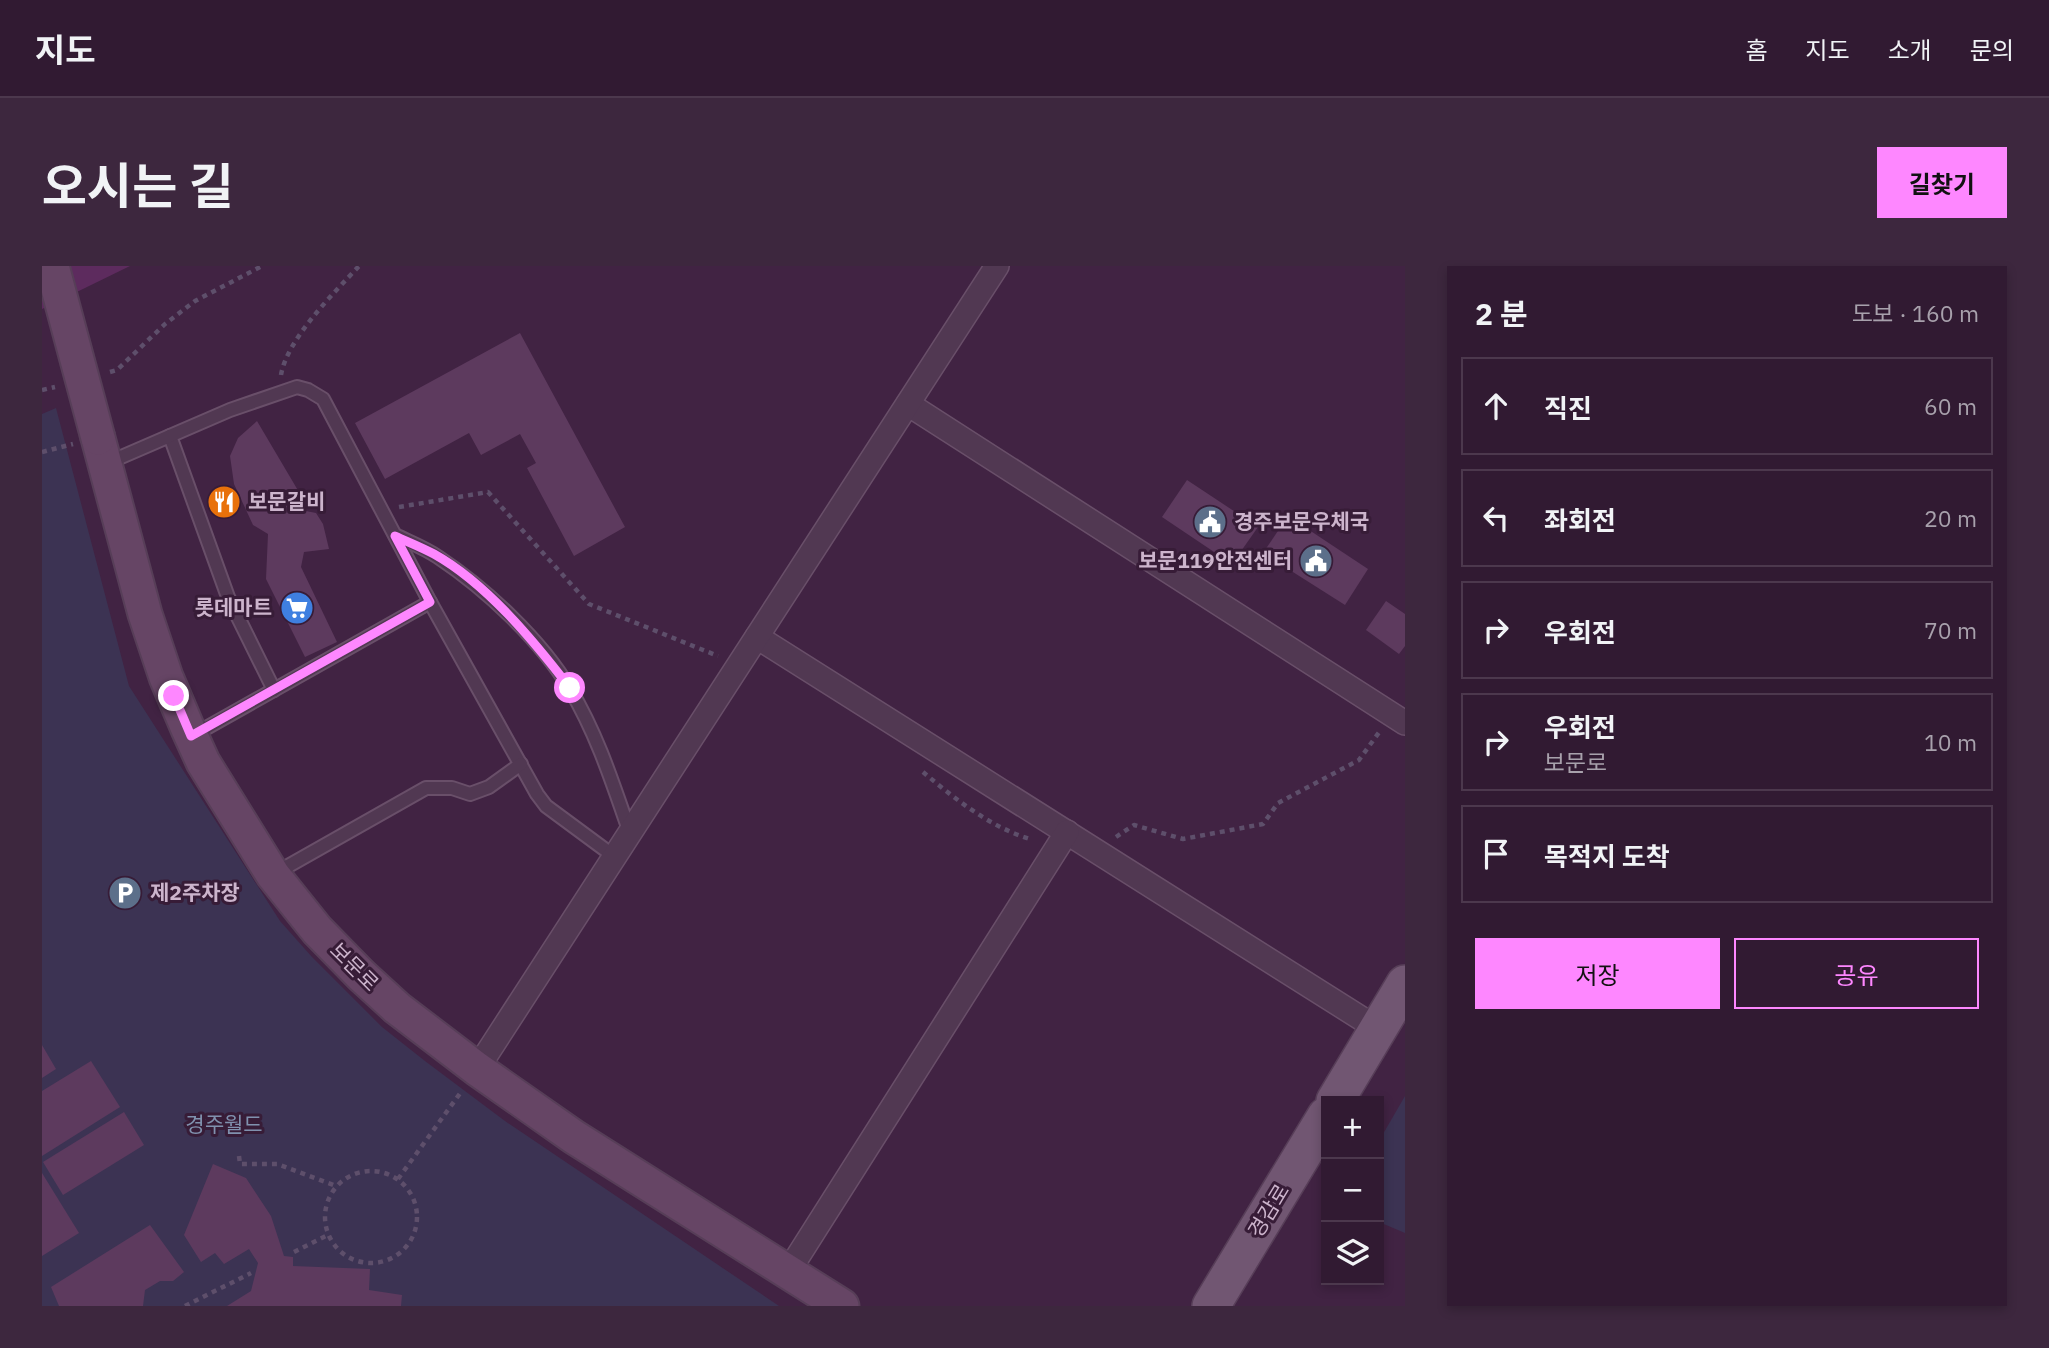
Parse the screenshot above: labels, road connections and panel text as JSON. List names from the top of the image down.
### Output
{
  "streets": {
    "main road": ["경감로"],
    "street": ["보문로"]
  },
  "parks": ["경주월드"],
  "places": {
    "restaurant": ["보문갈비"],
    "public building": ["경주보문우체국", "보문119안전센터"],
    "supermarket": ["롯데마트"],
    "parking": ["제2주차장"]
  },
  "page": {
    "header": "지도",
    "nav": [
      "홈",
      "지도",
      "소개",
      "문의"
    ],
    "title": "오시는 길",
    "buttons": [
      "길찾기",
      ["저장", "공유"]
    ],
    "heading": ["2 분", "도보 · 160 m"],
    "list": [
      ["직진", "60 m"],
      ["좌회전", "20 m"],
      ["우회전", "70 m"],
      ["우회전", "보문로", "10 m"],
      "목적지 도착"
    ],
    "map_buttons": ["+", "−"]
  }
}
